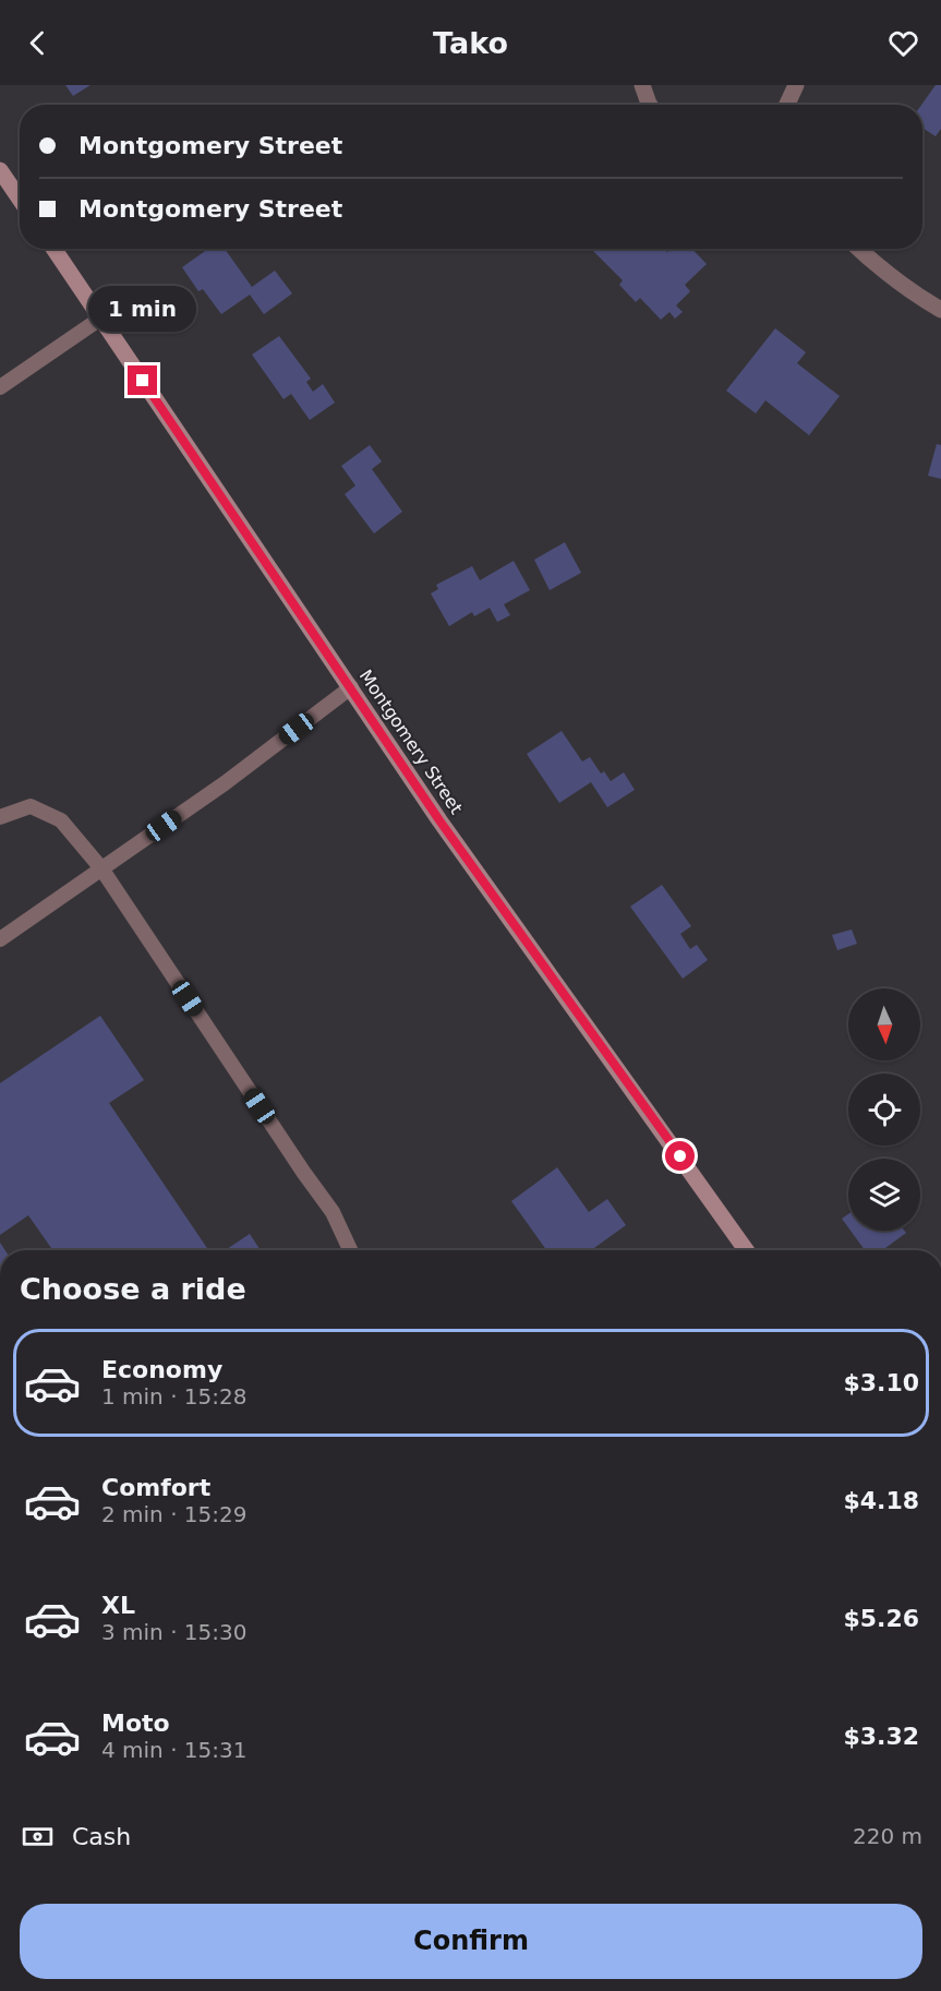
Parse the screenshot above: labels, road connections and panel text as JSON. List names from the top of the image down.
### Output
{
  "streets": {
    "main road": ["Montgomery Street"]
  },
  "north": "bottom",
  "page": {
    "header": "Tako",
    "banner": ["Montgomery Street", "Montgomery Street"],
    "bubble": "1 min",
    "heading": "Choose a ride",
    "list": [
      {
        "name": "Economy",
        "note": "1 min · 15:28",
        "value": "$3.10"
      },
      {
        "name": "Comfort",
        "note": "2 min · 15:29",
        "value": "$4.18"
      },
      {
        "name": "XL",
        "note": "3 min · 15:30",
        "value": "$5.26"
      },
      {
        "name": "Moto",
        "note": "4 min · 15:31",
        "value": "$3.32"
      }
    ],
    "pay": ["Cash", "220 m"],
    "buttons": "Confirm"
  }
}
